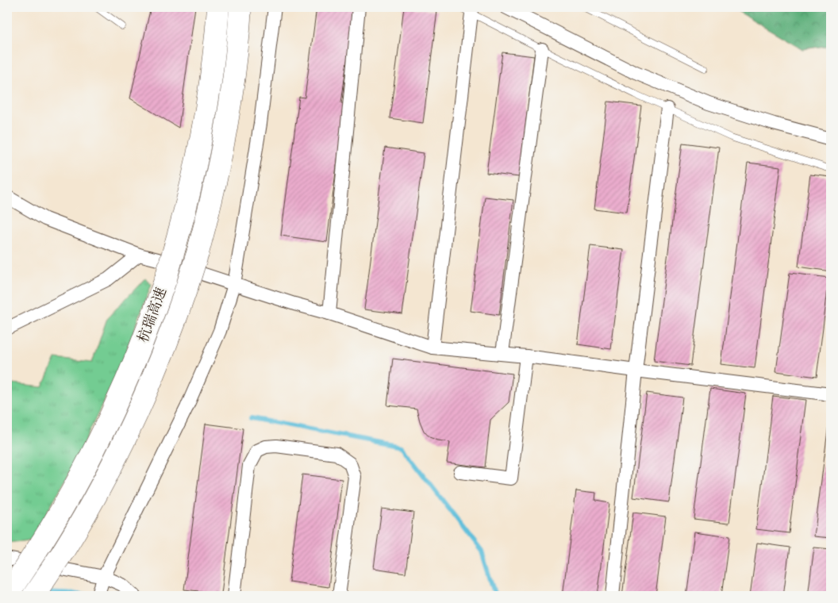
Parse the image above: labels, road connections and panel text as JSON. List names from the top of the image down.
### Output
{
  "streets": {
    "highway": ["杭瑞高速"]
  }
}
